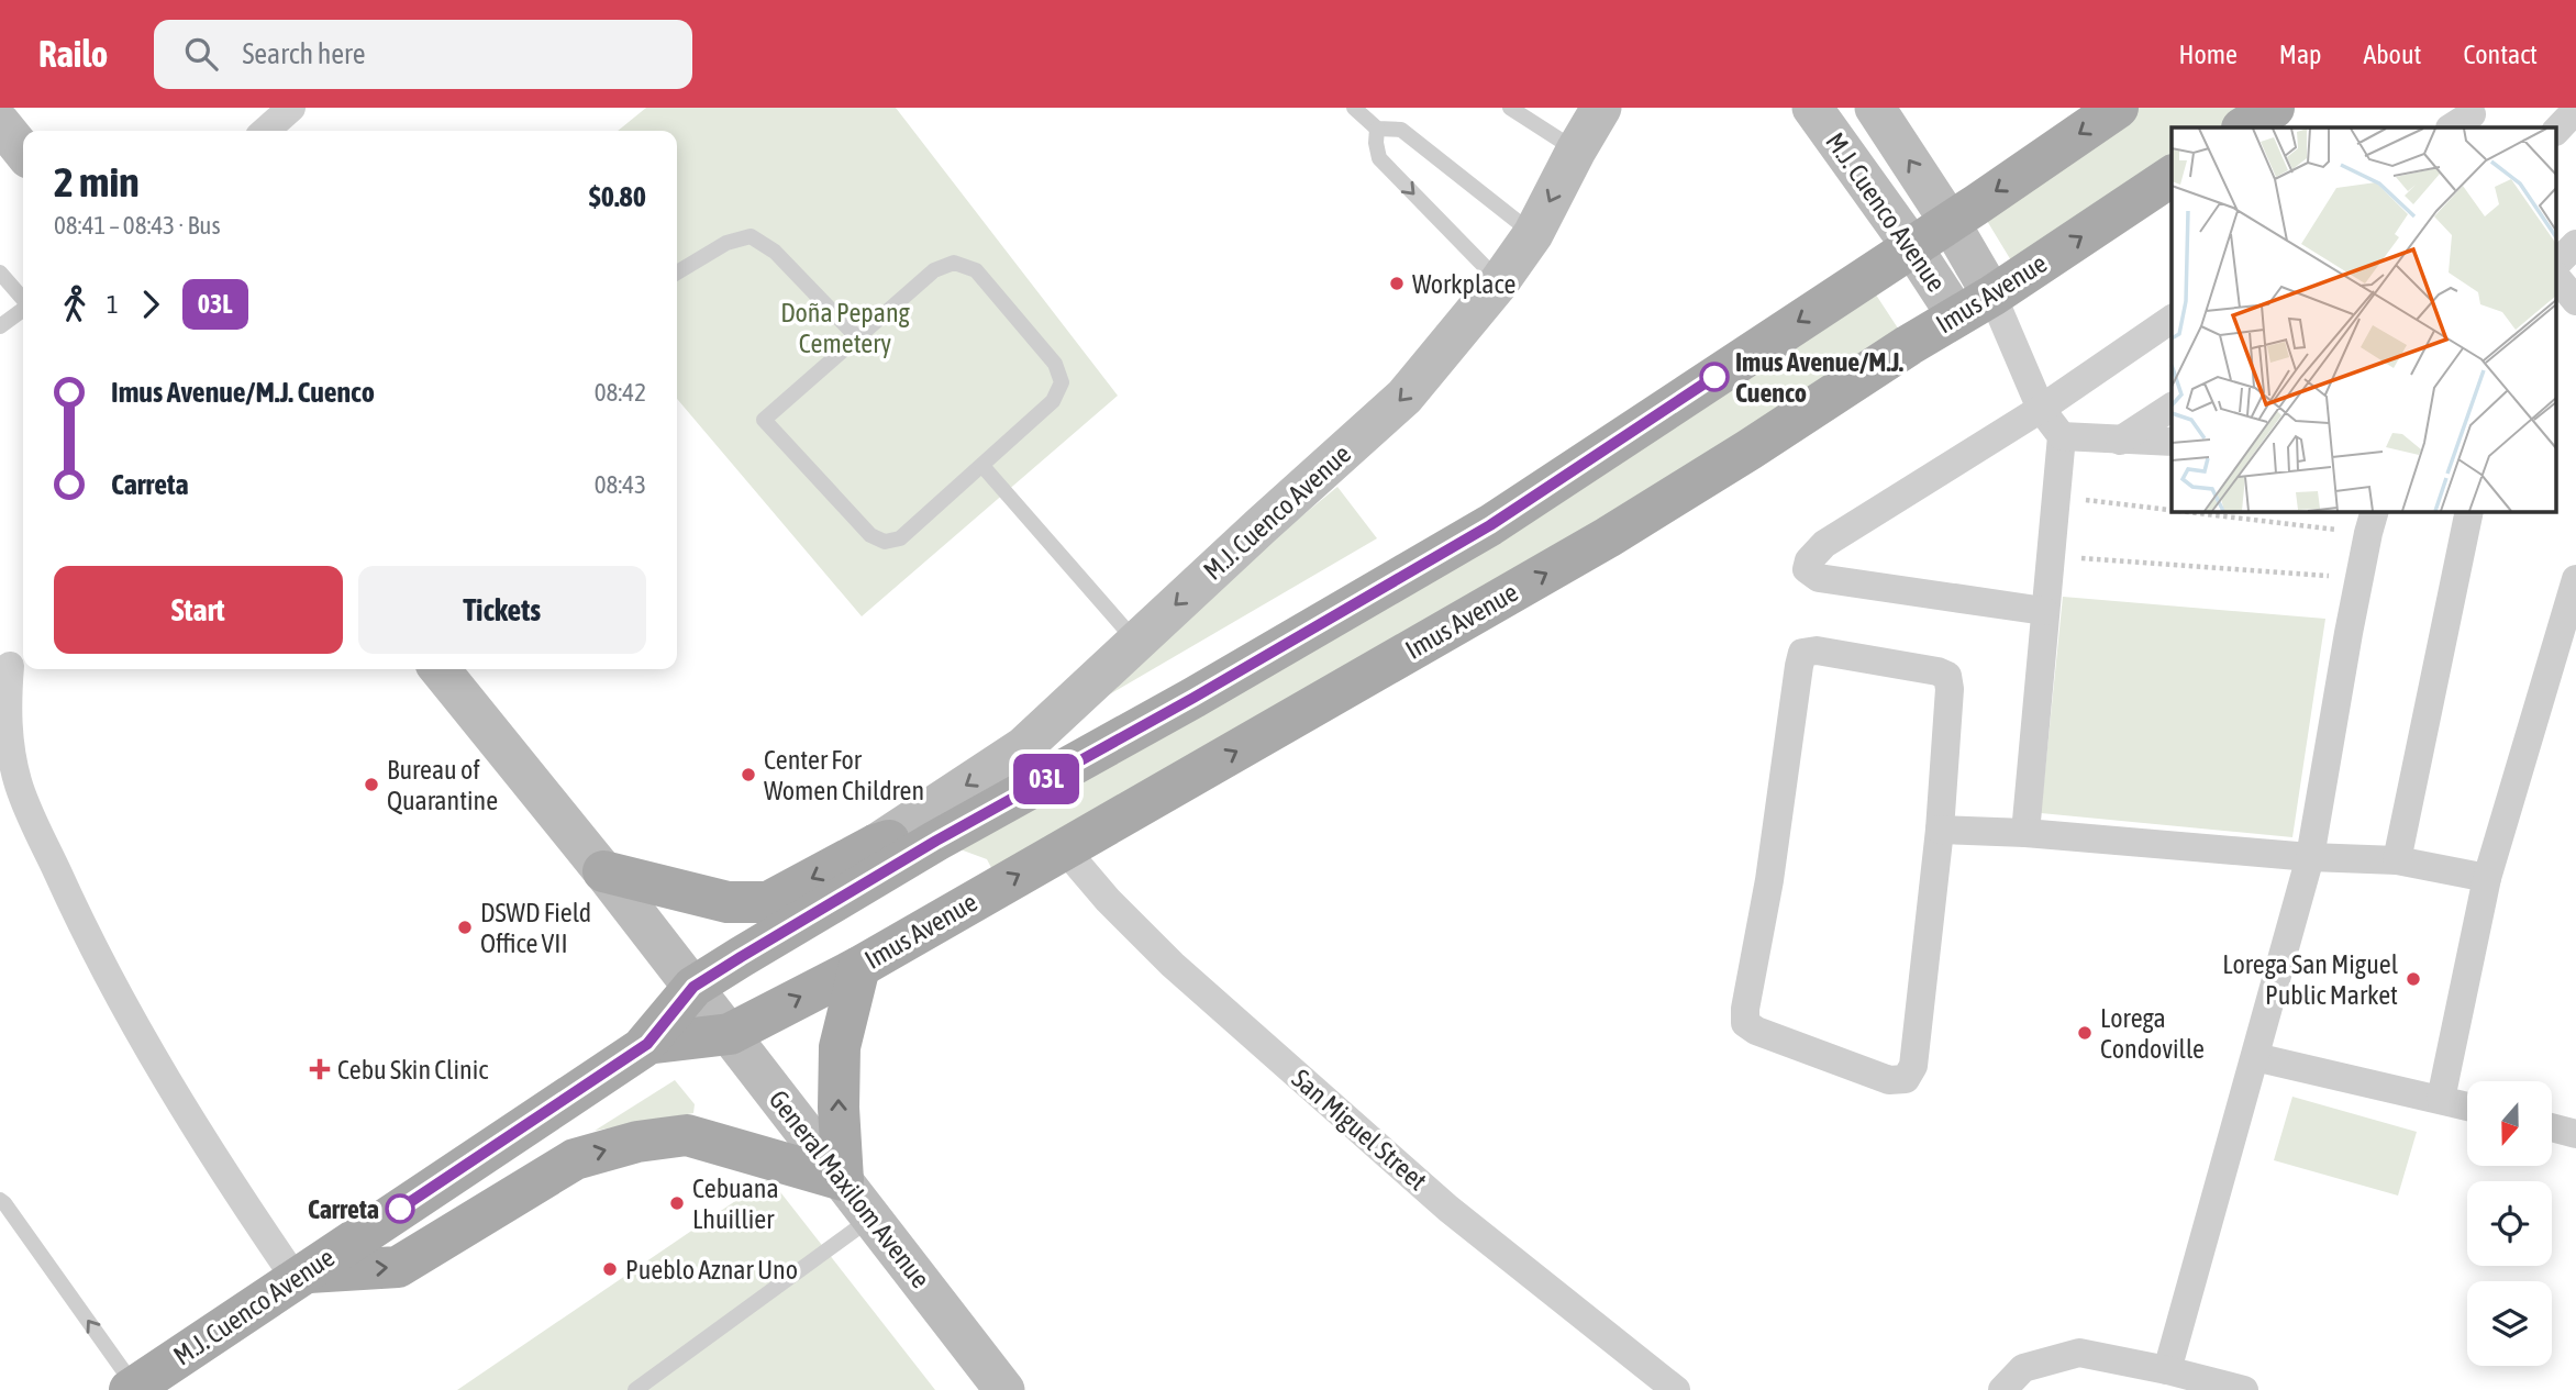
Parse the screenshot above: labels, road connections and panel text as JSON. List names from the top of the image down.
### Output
{
  "streets": {
    "main road": ["M.J. Cuenco Avenue", "Imus Avenue", "General Maxilom Avenue"],
    "street": ["San Miguel Street"]
  },
  "crossings": [
    ["M.J. Cuenco Avenue", "Imus Avenue"],
    ["M.J. Cuenco Avenue", "General Maxilom Avenue"],
    ["Imus Avenue", "San Miguel Street"],
    ["Imus Avenue", "General Maxilom Avenue"]
  ],
  "parks": ["Doña Pepang Cemetery"],
  "places": {
    "other": [
      "Workplace",
      "Imus Avenue/M.J. Cuenco",
      "Center For Women Children",
      "Bureau of Quarantine",
      "DSWD Field Office VII",
      "Lorega San Miguel Public Market",
      "Lorega Condoville",
      "Cebuana Lhuillier",
      "Carreta",
      "Pueblo Aznar Uno"
    ],
    "health": ["Cebu Skin Clinic"]
  },
  "lines": ["bus line 03L"],
  "north": "bottom",
  "page": {
    "header": "Railo",
    "search": "Search here",
    "nav": [
      "Home",
      "Map",
      "About",
      "Contact"
    ],
    "on_map": "03L",
    "heading": ["2 min", "08:41 – 08:43 · Bus", "$0.80"],
    "legs": ["1", "03L"],
    "list": [
      {
        "name": "Imus Avenue/M.J. Cuenco",
        "value": "08:42"
      },
      {
        "name": "Carreta",
        "value": "08:43"
      }
    ],
    "buttons": ["Start", "Tickets"]
  }
}
